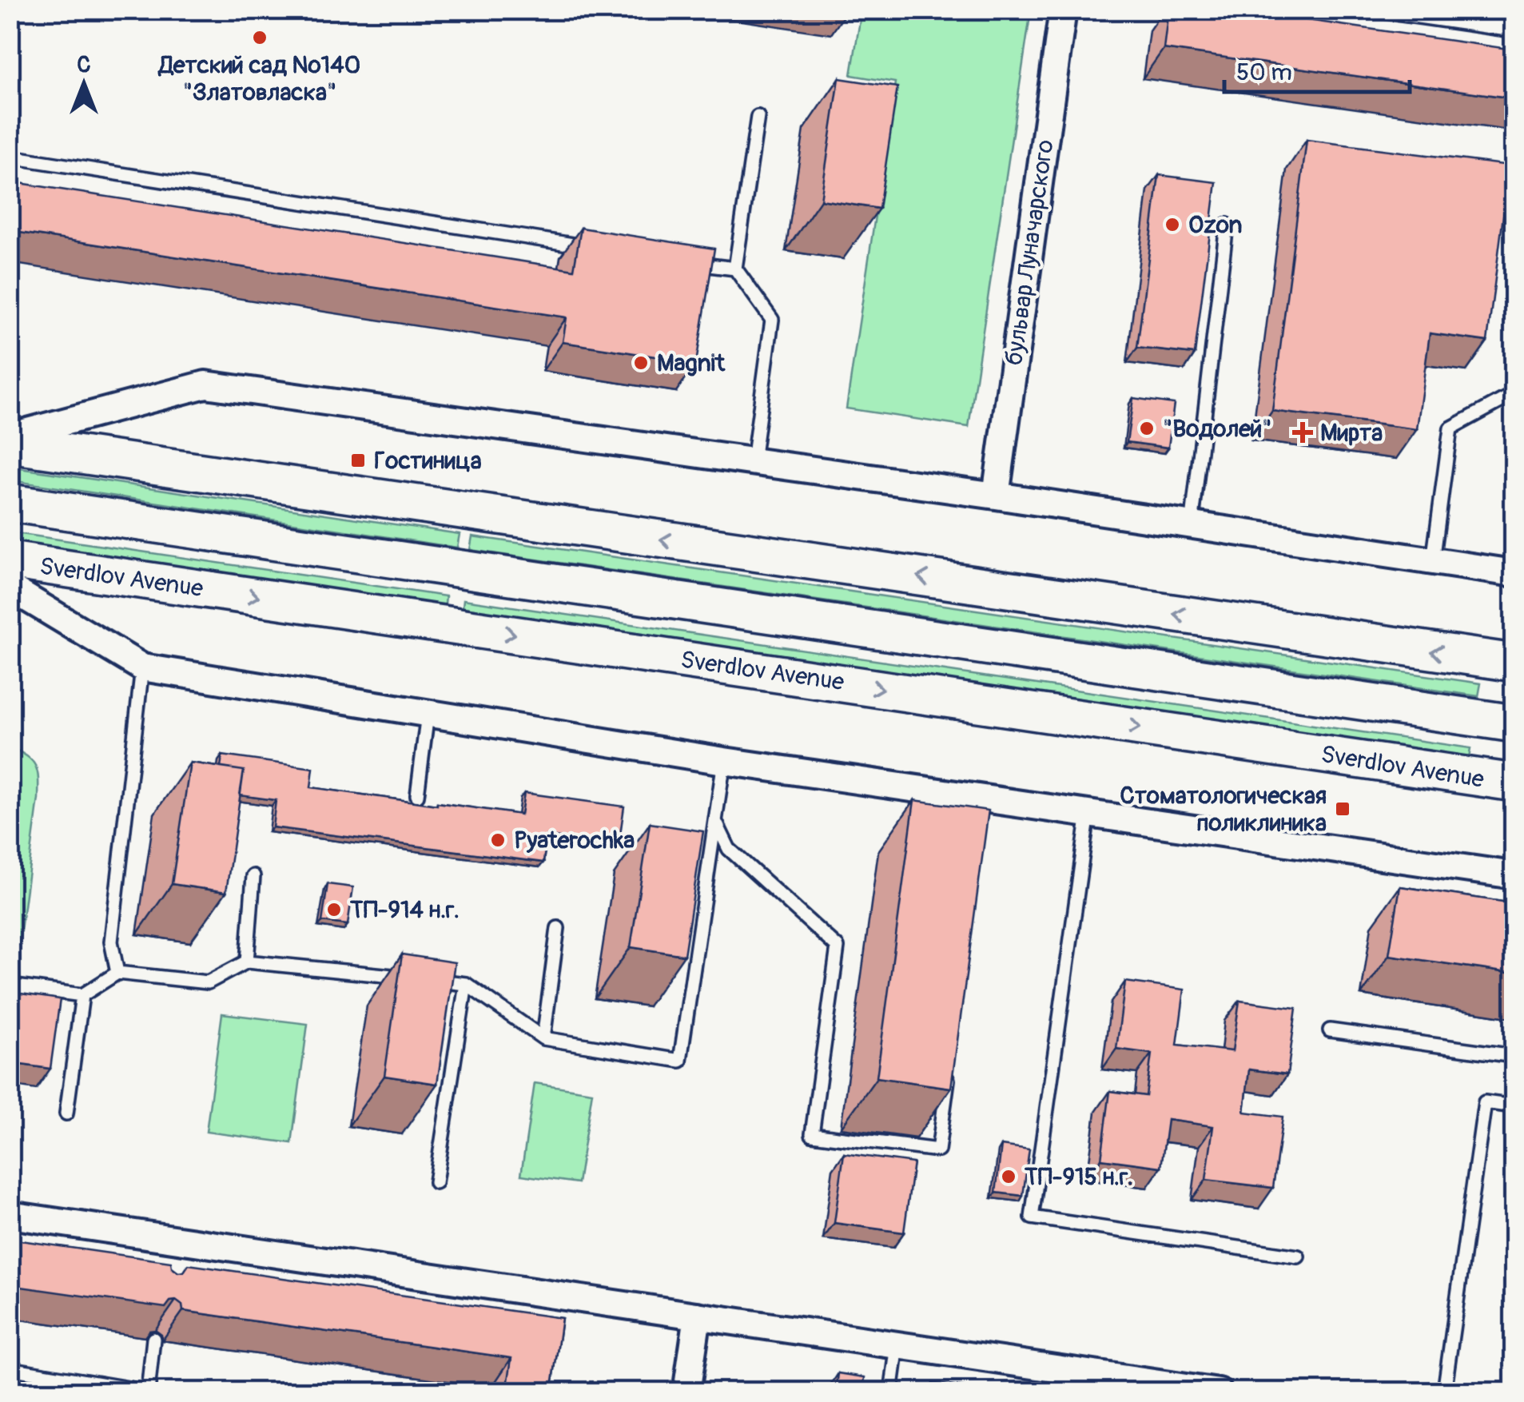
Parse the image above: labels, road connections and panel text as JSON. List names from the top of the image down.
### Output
{
  "streets": {
    "main road": ["Sverdlov Avenue"],
    "street": ["бульвар Луначарского"]
  },
  "places": {
    "other": [
      "Детский сад №140 \"Златовласка\"",
      "Ozon",
      "Magnit",
      "\"Водолей\"",
      "Pyaterochka",
      "ТП-914 н.г.",
      "ТП-915 н.г."
    ],
    "health": ["Мирта"],
    "transit": ["Гостиница", "Стоматологическая поликлиника"]
  },
  "scale_bar": "50 m",
  "north": "top"
}
